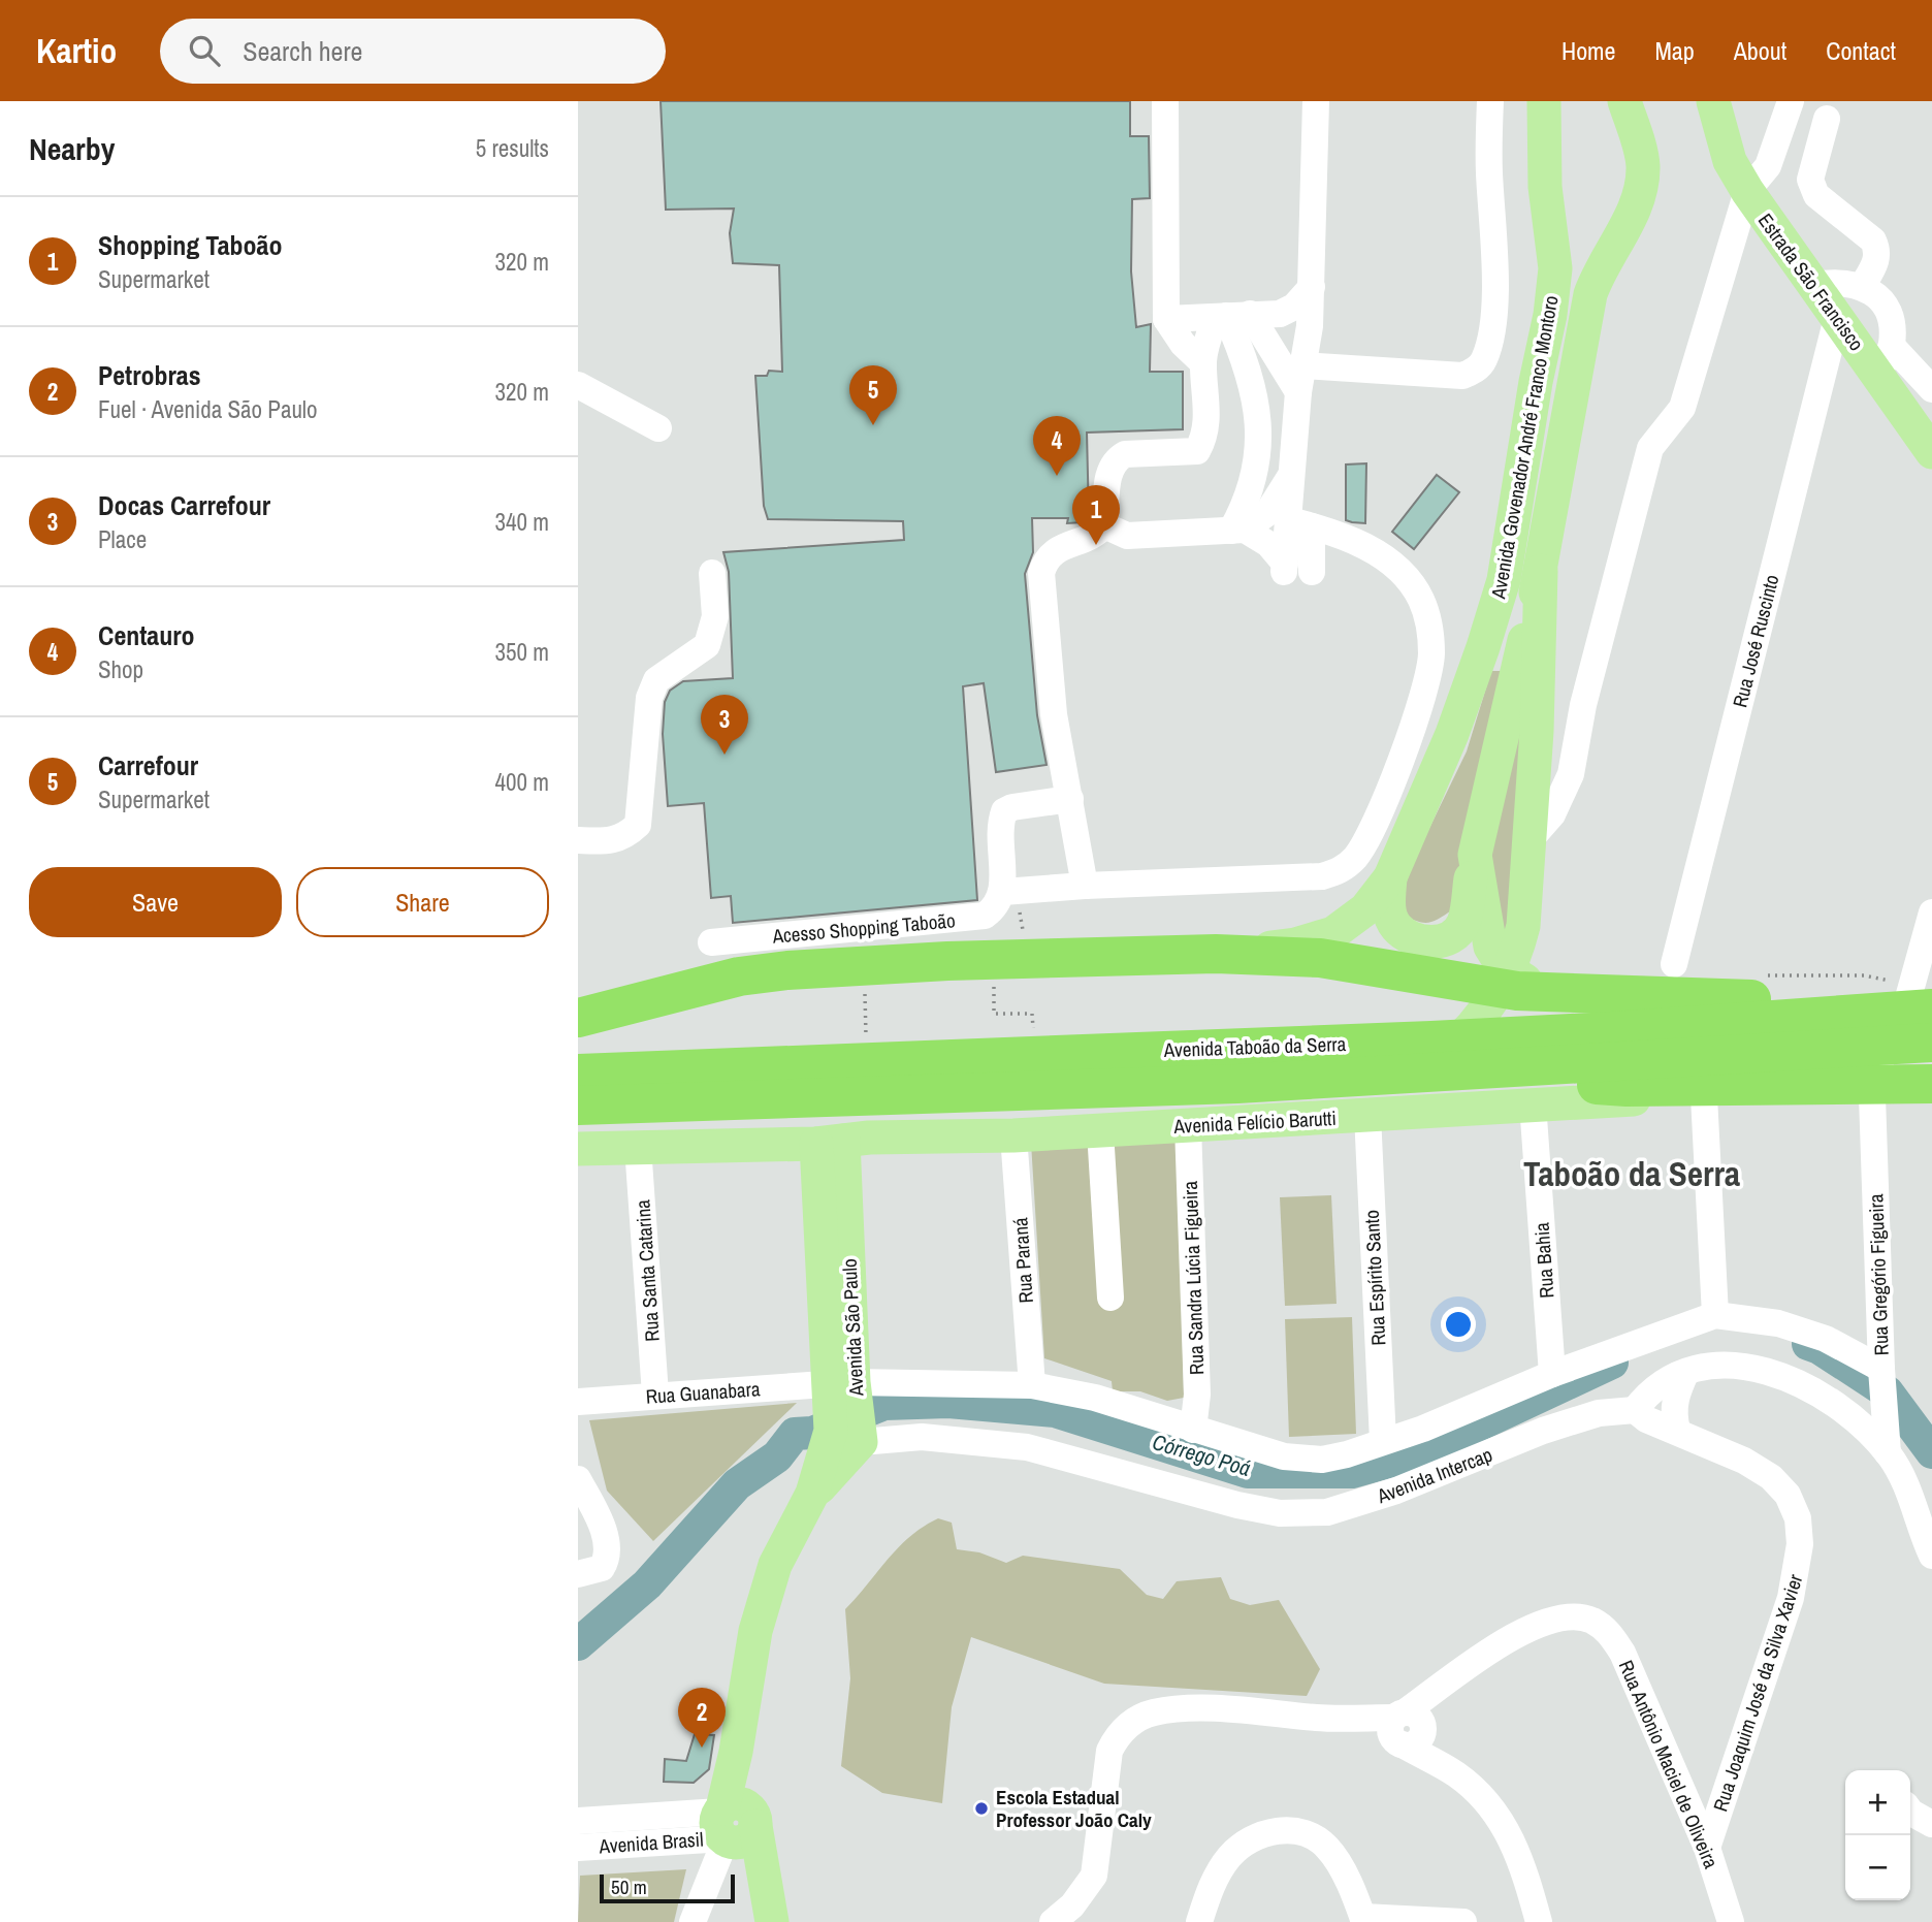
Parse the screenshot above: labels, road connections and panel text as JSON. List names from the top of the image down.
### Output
{
  "streets": {
    "highway": ["Avenida Taboão da Serra"],
    "main road": [
      "Estrada São Francisco",
      "Avenida Govenador André Franco Montoro",
      "Avenida Felício Barutti",
      "Avenida São Paulo"
    ],
    "street": [
      "Rua José Ruscinto",
      "Acesso Shopping Taboão",
      "Rua Paraná",
      "Rua Bahia",
      "Rua Santa Catarina",
      "Rua Gregório Figueira",
      "Rua Sandra Lúcia Figueira",
      "Rua Espírito Santo",
      "Rua Guanabara",
      "Avenida Intercap",
      "Rua Joaquim José da Silva Xavier",
      "Rua Antônio Maciel de Oliveira",
      "Avenida Brasil"
    ]
  },
  "crossings": [
    ["Estrada São Francisco", "Rua José Ruscinto"],
    ["Avenida Felício Barutti", "Rua Paraná"],
    ["Avenida Felício Barutti", "Rua Bahia"],
    ["Avenida Felício Barutti", "Rua Gregório Figueira"],
    ["Avenida Felício Barutti", "Rua Sandra Lúcia Figueira"],
    ["Avenida Felício Barutti", "Rua Espírito Santo"],
    ["Rua Santa Catarina", "Rua Guanabara"],
    ["Avenida São Paulo", "Rua Guanabara"],
    ["Avenida São Paulo", "Avenida Intercap"],
    ["Avenida Intercap", "Rua Joaquim José da Silva Xavier"],
    ["Rua Joaquim José da Silva Xavier", "Rua Antônio Maciel de Oliveira"]
  ],
  "districts": ["Taboão da Serra"],
  "water": ["Córrego Poá"],
  "places": ["Escola Estadual Professor João Caly"],
  "scale_bar": "50 m",
  "page": {
    "header": "Kartio",
    "search": "Search here",
    "nav": [
      "Home",
      "Map",
      "About",
      "Contact"
    ],
    "heading": ["Nearby", "5 results"],
    "list": [
      {
        "mark": "1",
        "name": "Shopping Taboão",
        "note": "Supermarket",
        "value": "320 m"
      },
      {
        "mark": "2",
        "name": "Petrobras",
        "note": "Fuel · Avenida São Paulo",
        "value": "320 m"
      },
      {
        "mark": "3",
        "name": "Docas Carrefour",
        "note": "Place",
        "value": "340 m"
      },
      {
        "mark": "4",
        "name": "Centauro",
        "note": "Shop",
        "value": "350 m"
      },
      {
        "mark": "5",
        "name": "Carrefour",
        "note": "Supermarket",
        "value": "400 m"
      }
    ],
    "pins": [
      "5",
      "4",
      "1",
      "3",
      "2"
    ],
    "buttons": ["Save", "Share"],
    "map_buttons": ["+", "−"],
    "scale": "50 m"
  }
}
